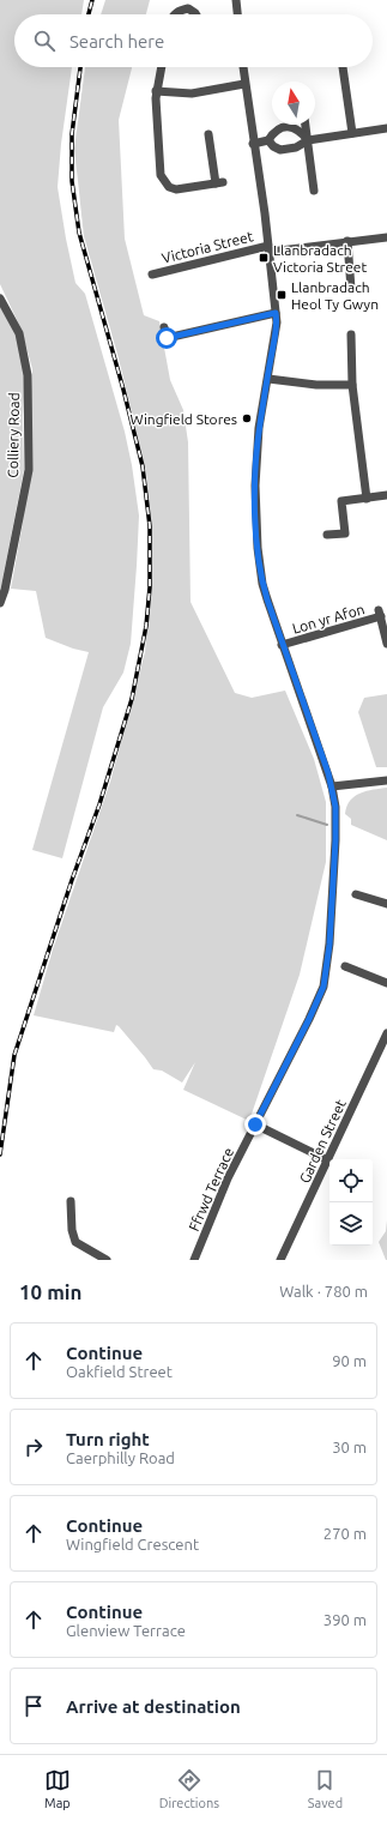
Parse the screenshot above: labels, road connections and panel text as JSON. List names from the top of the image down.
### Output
{
  "streets": {
    "street": [
      "Victoria Street",
      "Colliery Road",
      "Lon yr Afon",
      "Garden Street",
      "Ffrwd Terrace"
    ]
  },
  "crossings": [
    ["Victoria Street", "Ffrwd Terrace"],
    ["Lon yr Afon", "Ffrwd Terrace"]
  ],
  "places": {
    "transit": ["Llanbradach Victoria Street", "Llanbradach Heol Ty Gwyn"],
    "other": ["Wingfield Stores"]
  },
  "north": "top",
  "page": {
    "search": "Search here",
    "heading": ["10 min", "Walk · 780 m"],
    "list": [
      ["Continue", "Oakfield Street", "90 m"],
      ["Turn right", "Caerphilly Road", "30 m"],
      ["Continue", "Wingfield Crescent", "270 m"],
      ["Continue", "Glenview Terrace", "390 m"],
      "Arrive at destination"
    ],
    "nav": ["Map", "Directions", "Saved"]
  }
}
